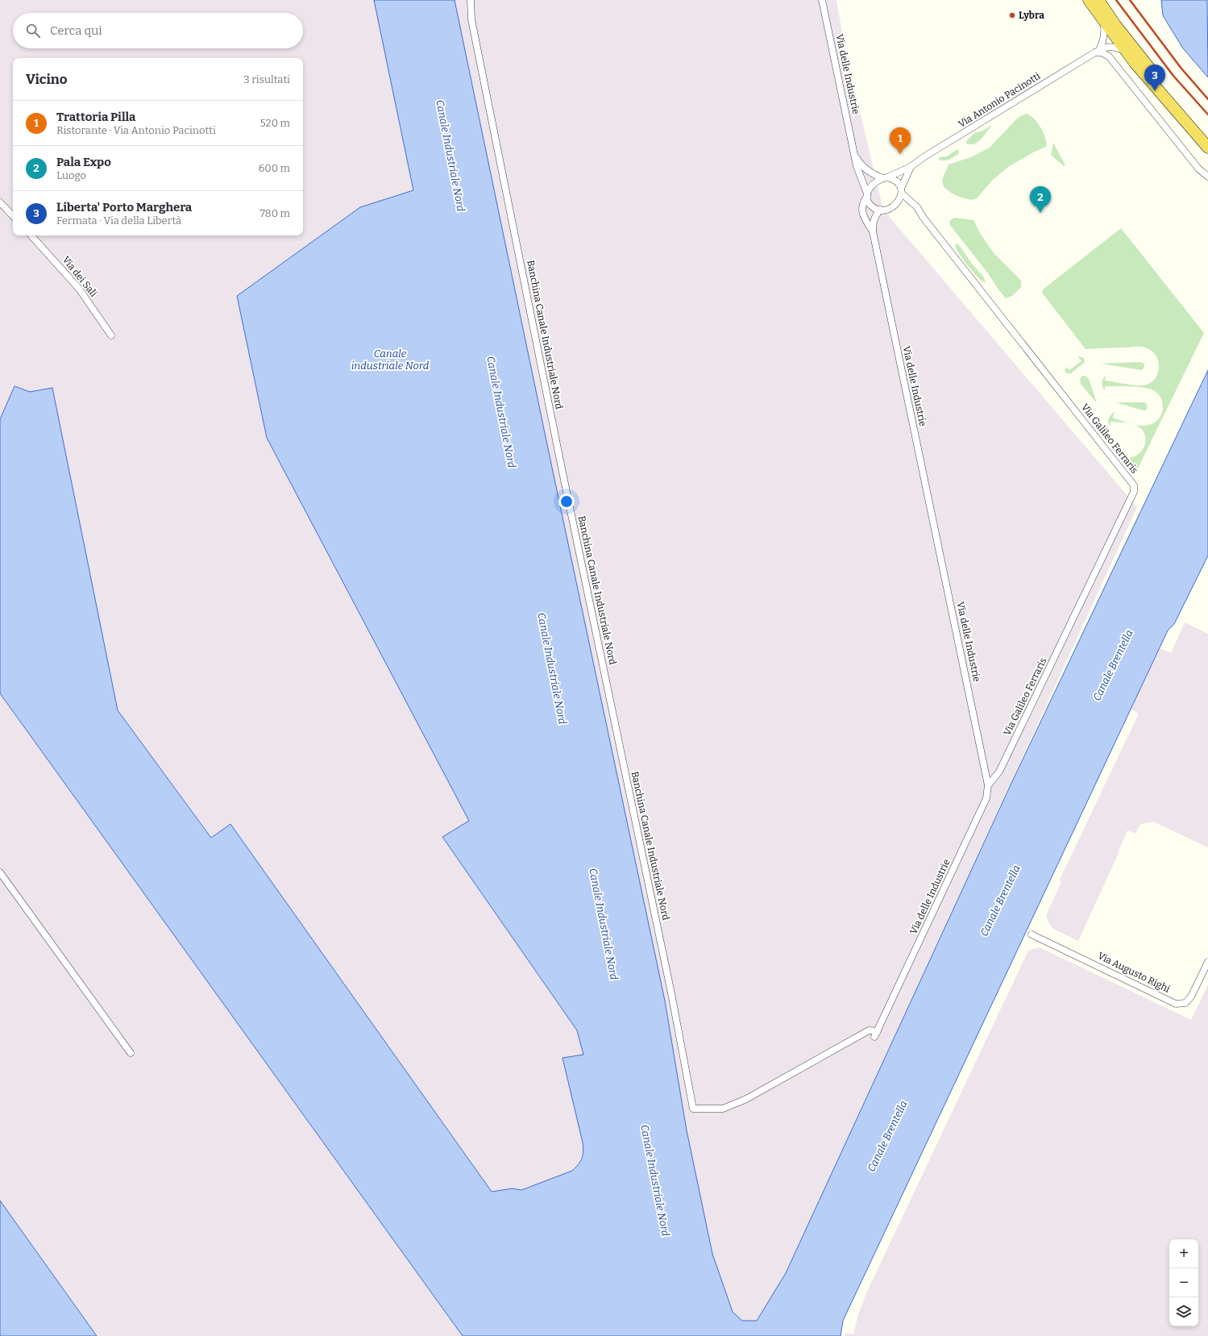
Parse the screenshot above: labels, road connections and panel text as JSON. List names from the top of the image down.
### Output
{
  "streets": {
    "street": [
      "Via delle Industrie",
      "Via Antonio Pacinotti",
      "Via dei Sali",
      "Banchina Canale Industriale Nord",
      "Via Galileo Ferraris",
      "Via Augusto Righi"
    ]
  },
  "crossings": [
    ["Via delle Industrie", "Via Antonio Pacinotti"],
    ["Via delle Industrie", "Banchina Canale Industriale Nord"],
    ["Via delle Industrie", "Via Galileo Ferraris"],
    ["Via Antonio Pacinotti", "Via Galileo Ferraris"]
  ],
  "water": ["Canale Industriale Nord", "Canale industriale Nord", "Canale Brentella"],
  "places": ["Lybra"],
  "page": {
    "search": "Cerca qui",
    "heading": ["Vicino", "3 risultati"],
    "pins": ["3", "1", "2"],
    "list": [
      {
        "mark": "1",
        "name": "Trattoria Pilla",
        "note": "Ristorante · Via Antonio Pacinotti",
        "value": "520 m"
      },
      {
        "mark": "2",
        "name": "Pala Expo",
        "note": "Luogo",
        "value": "600 m"
      },
      {
        "mark": "3",
        "name": "Liberta' Porto Marghera",
        "note": "Fermata · Via della Libertà",
        "value": "780 m"
      }
    ],
    "map_buttons": ["+", "−"]
  }
}
